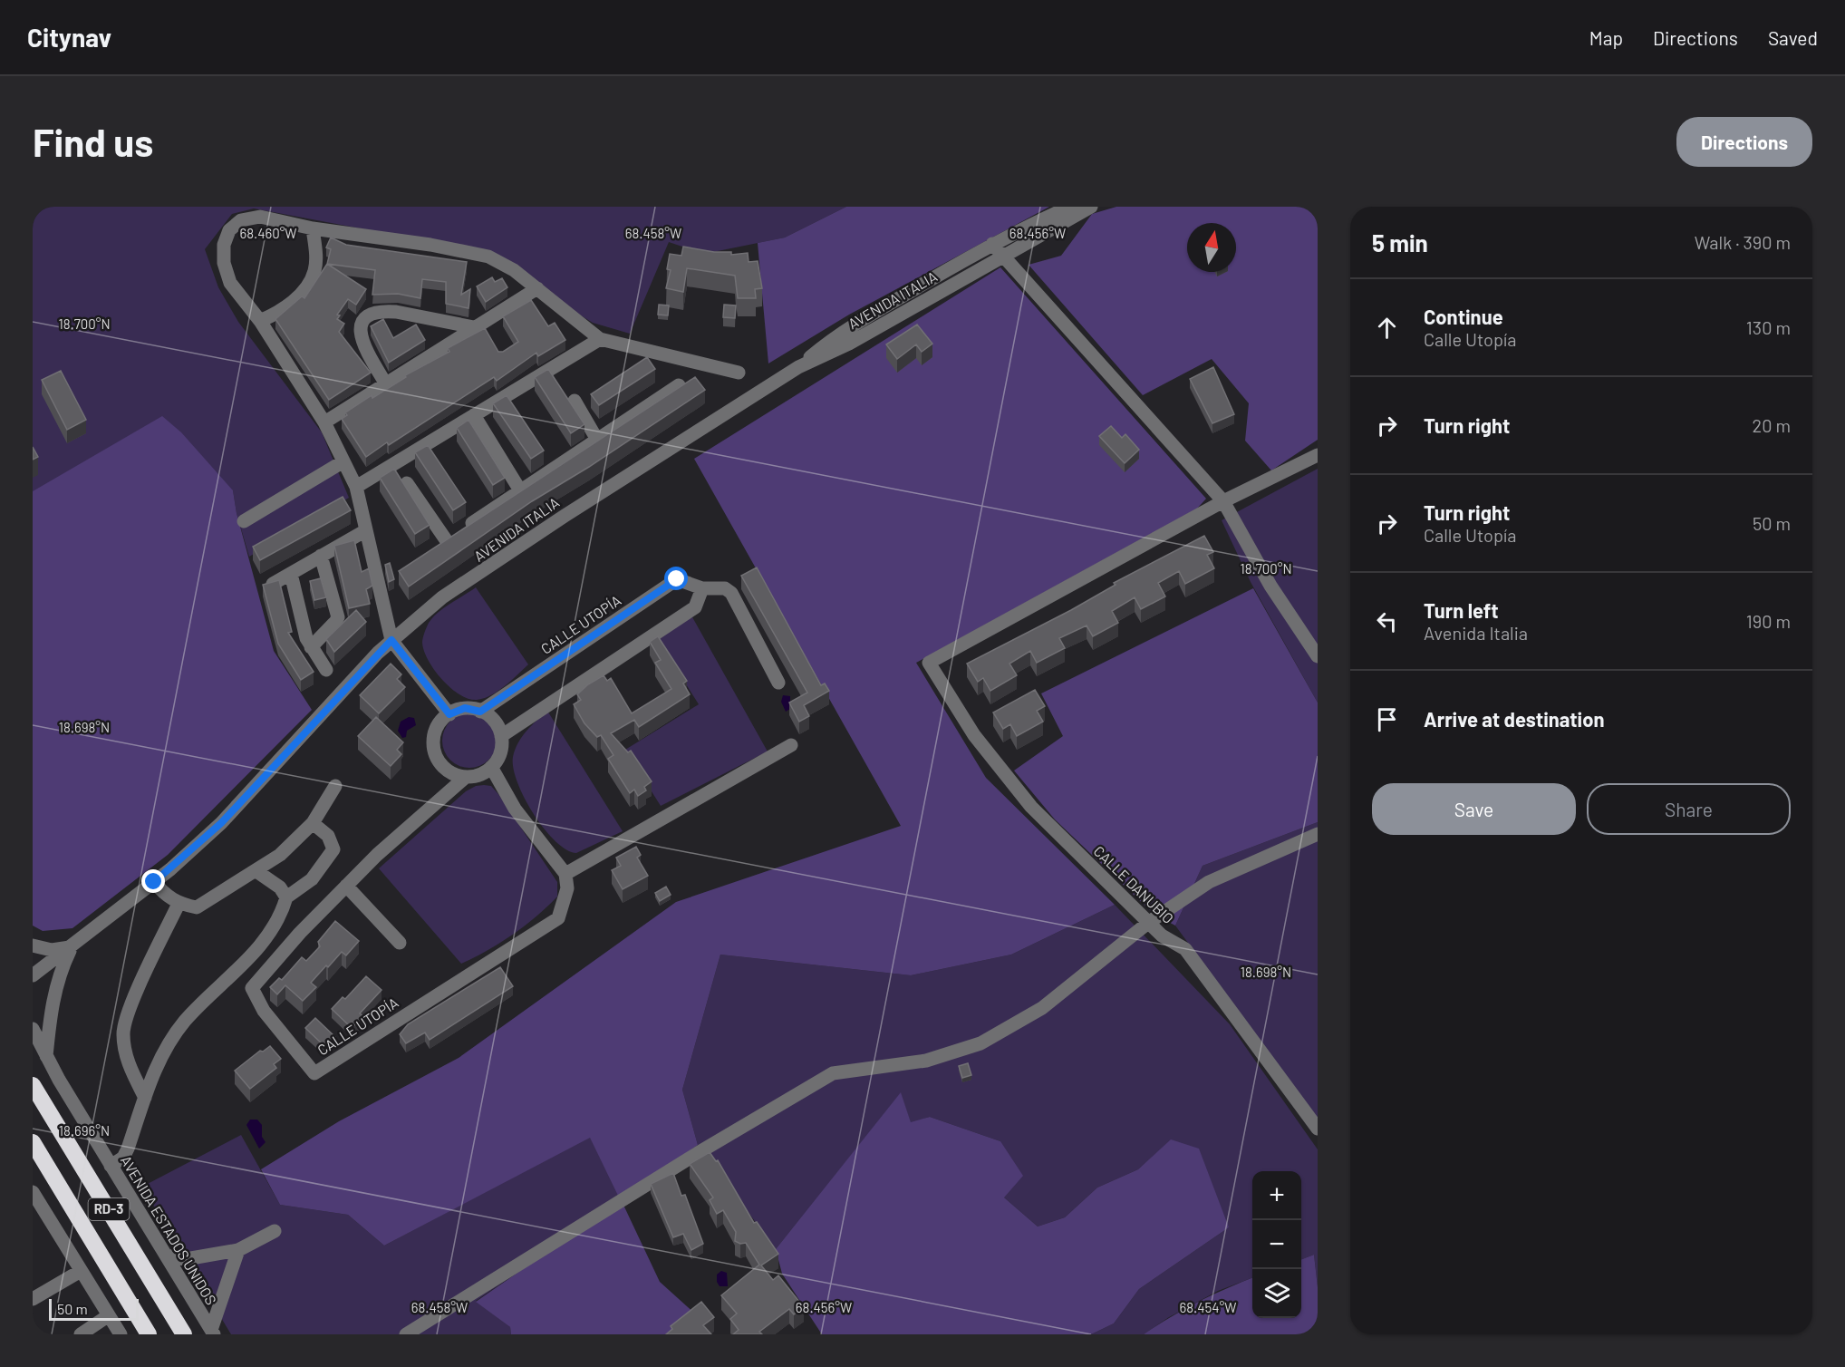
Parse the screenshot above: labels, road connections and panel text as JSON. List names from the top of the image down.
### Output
{
  "streets": {
    "highway": ["RD-3"],
    "street": [
      "AVENIDA ITALIA",
      "CALLE UTOPÍA",
      "CALLE DANUBIO",
      "AVENIDA ESTADOS UNIDOS"
    ]
  },
  "scale_bar": "50 m",
  "north": "top",
  "page": {
    "header": "Citynav",
    "nav": ["Map", "Directions", "Saved"],
    "buttons": [
      "Directions",
      ["Save", "Share"]
    ],
    "title": "Find us",
    "heading": ["5 min", "Walk · 390 m"],
    "list": [
      ["Continue", "Calle Utopía", "130 m"],
      ["Turn right", "20 m"],
      ["Turn right", "Calle Utopía", "50 m"],
      ["Turn left", "Avenida Italia", "190 m"],
      "Arrive at destination"
    ],
    "map_buttons": ["+", "−"],
    "scale": "50 m"
  },
  "coordinates": [
    "68.460°W",
    "68.458°W",
    "68.456°W",
    "18.700°N",
    "18.698°N",
    "18.696°N",
    "68.454°W"
  ]
}
